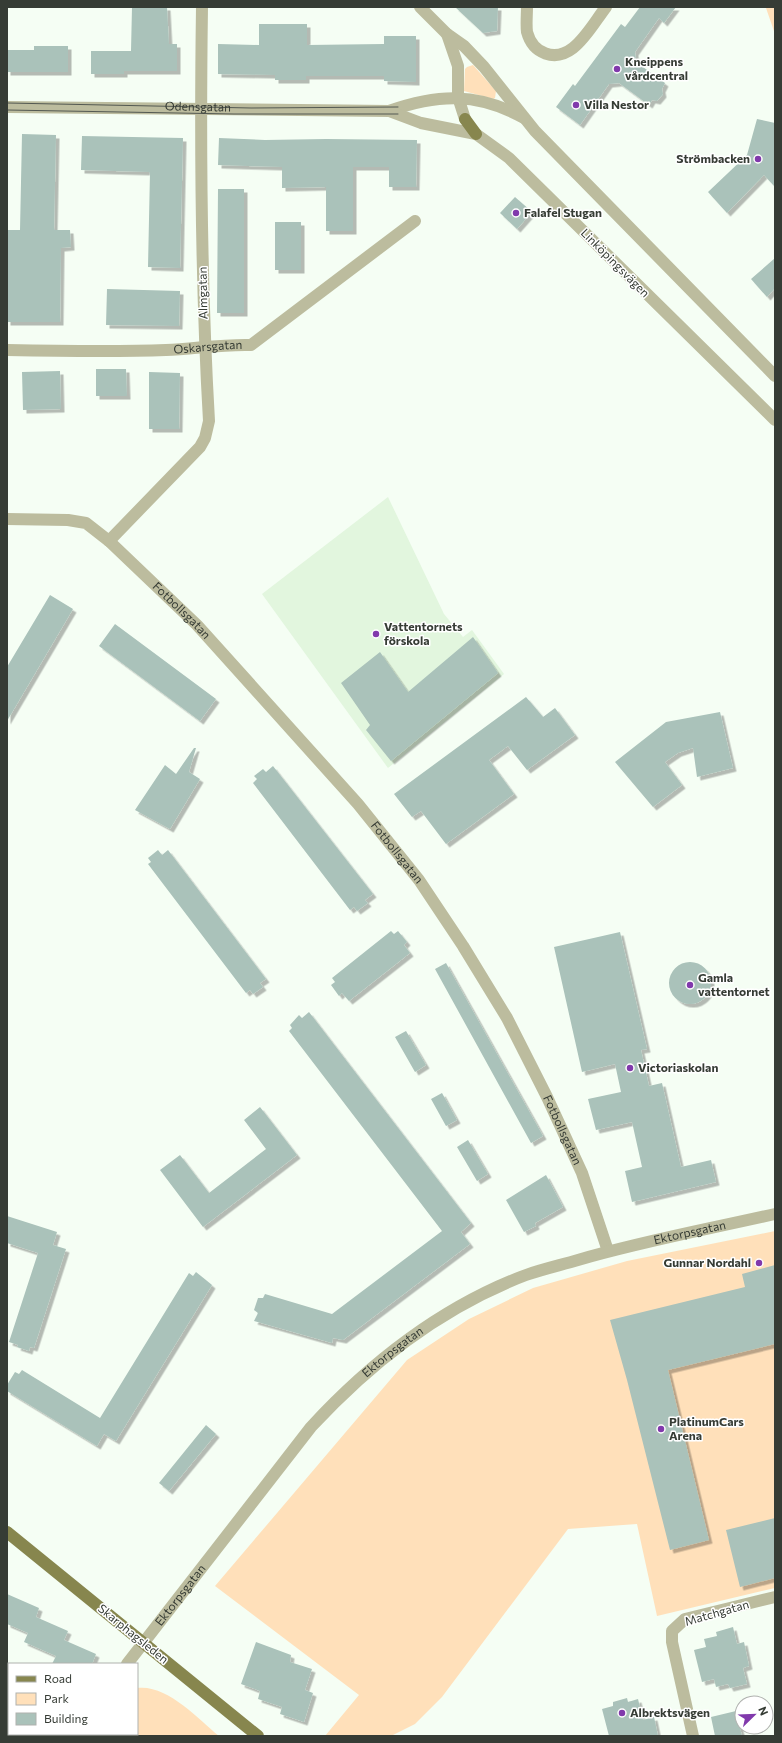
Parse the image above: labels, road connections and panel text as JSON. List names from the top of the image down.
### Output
{
  "streets": {
    "main road": ["Linköpingsvägen", "Skarphagsleden"],
    "street": [
      "Odensgatan",
      "Almgatan",
      "Oskarsgatan",
      "Fotbollsgatan",
      "Ektorpsgatan",
      "Matchgatan"
    ]
  },
  "crossings": [
    ["Odensgatan", "Linköpingsvägen"],
    ["Odensgatan", "Almgatan"],
    ["Almgatan", "Oskarsgatan"],
    ["Almgatan", "Fotbollsgatan"],
    ["Fotbollsgatan", "Ektorpsgatan"],
    ["Ektorpsgatan", "Skarphagsleden"]
  ],
  "places": [
    "Kneippens vårdcentral",
    "Villa Nestor",
    "Strömbacken",
    "Falafel Stugan",
    "Vattentornets förskola",
    "Gamla vattentornet",
    "Victoriaskolan",
    "Gunnar Nordahl",
    "PlatinumCars Arena",
    "Albrektsvägen"
  ],
  "legend": ["Road", "Park", "Building"],
  "north": "top right"
}
